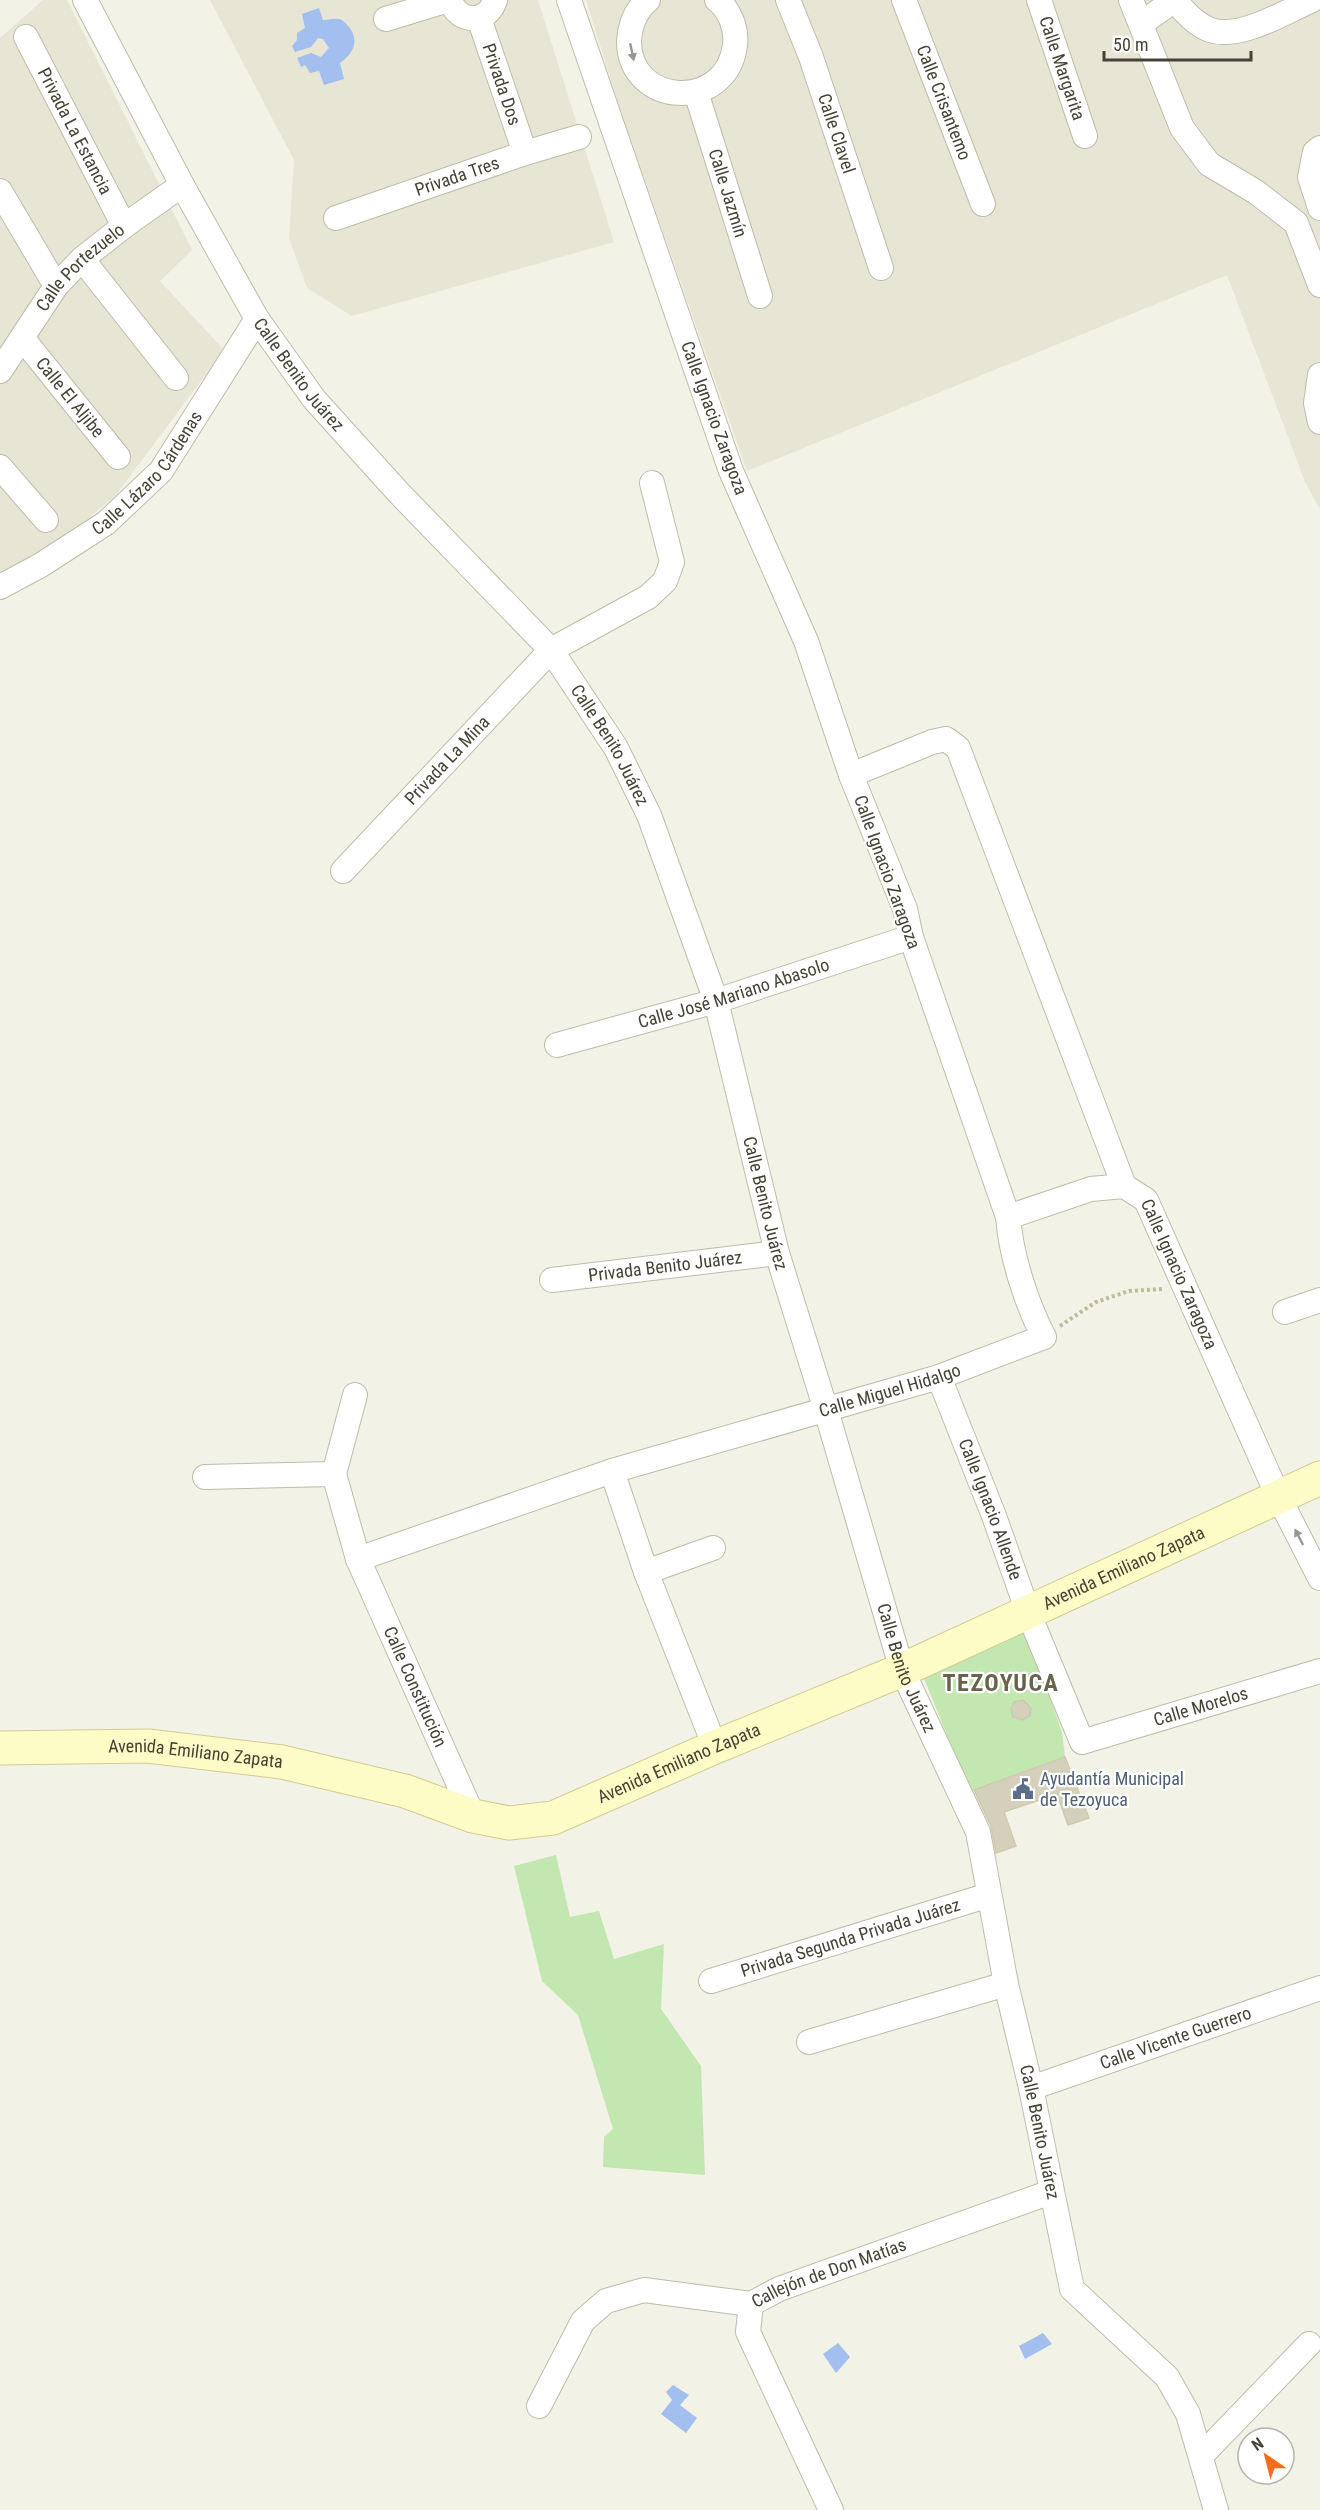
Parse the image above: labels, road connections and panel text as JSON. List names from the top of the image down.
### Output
{
  "streets": {
    "street": [
      "Calle Margarita",
      "Privada Dos",
      "Calle Crisantemo",
      "Privada La Estancia",
      "Calle Clavel",
      "Privada Tres",
      "Calle Jazmín",
      "Calle Portezuelo",
      "Calle Benito Juárez",
      "Calle El Aljibe",
      "Calle Ignacio Zaragoza",
      "Calle Lázaro Cárdenas",
      "Privada La Mina",
      "Calle José Mariano Abasolo",
      "Privada Benito Juárez",
      "Calle Miguel Hidalgo",
      "Calle Ignacio Allende",
      "Avenida Emiliano Zapata",
      "Calle Constitución",
      "Calle Morelos",
      "Privada Segunda Privada Juárez",
      "Calle Vicente Guerrero",
      "Callejón de Don Matías"
    ]
  },
  "crossings": [
    ["Privada Dos", "Privada Tres"],
    ["Privada La Estancia", "Calle Portezuelo"],
    ["Calle Portezuelo", "Calle Benito Juárez"],
    ["Calle Portezuelo", "Calle El Aljibe"],
    ["Calle Benito Juárez", "Calle Lázaro Cárdenas"],
    ["Calle Benito Juárez", "Privada La Mina"],
    ["Calle Benito Juárez", "Calle José Mariano Abasolo"],
    ["Calle Benito Juárez", "Privada Benito Juárez"],
    ["Calle Benito Juárez", "Calle Miguel Hidalgo"],
    ["Calle Benito Juárez", "Avenida Emiliano Zapata"],
    ["Calle Benito Juárez", "Privada Segunda Privada Juárez"],
    ["Calle Benito Juárez", "Calle Vicente Guerrero"],
    ["Calle Benito Juárez", "Callejón de Don Matías"],
    ["Calle Ignacio Zaragoza", "Calle José Mariano Abasolo"],
    ["Calle Ignacio Zaragoza", "Avenida Emiliano Zapata"],
    ["Calle Miguel Hidalgo", "Calle Ignacio Allende"],
    ["Calle Miguel Hidalgo", "Calle Constitución"],
    ["Calle Ignacio Allende", "Avenida Emiliano Zapata"],
    ["Calle Ignacio Allende", "Calle Morelos"],
    ["Avenida Emiliano Zapata", "Calle Constitución"]
  ],
  "districts": ["TEZOYUCA"],
  "places": {
    "public building": ["Ayudantía Municipal de Tezoyuca"]
  },
  "scale_bar": "50 m",
  "north": "top left"
}
